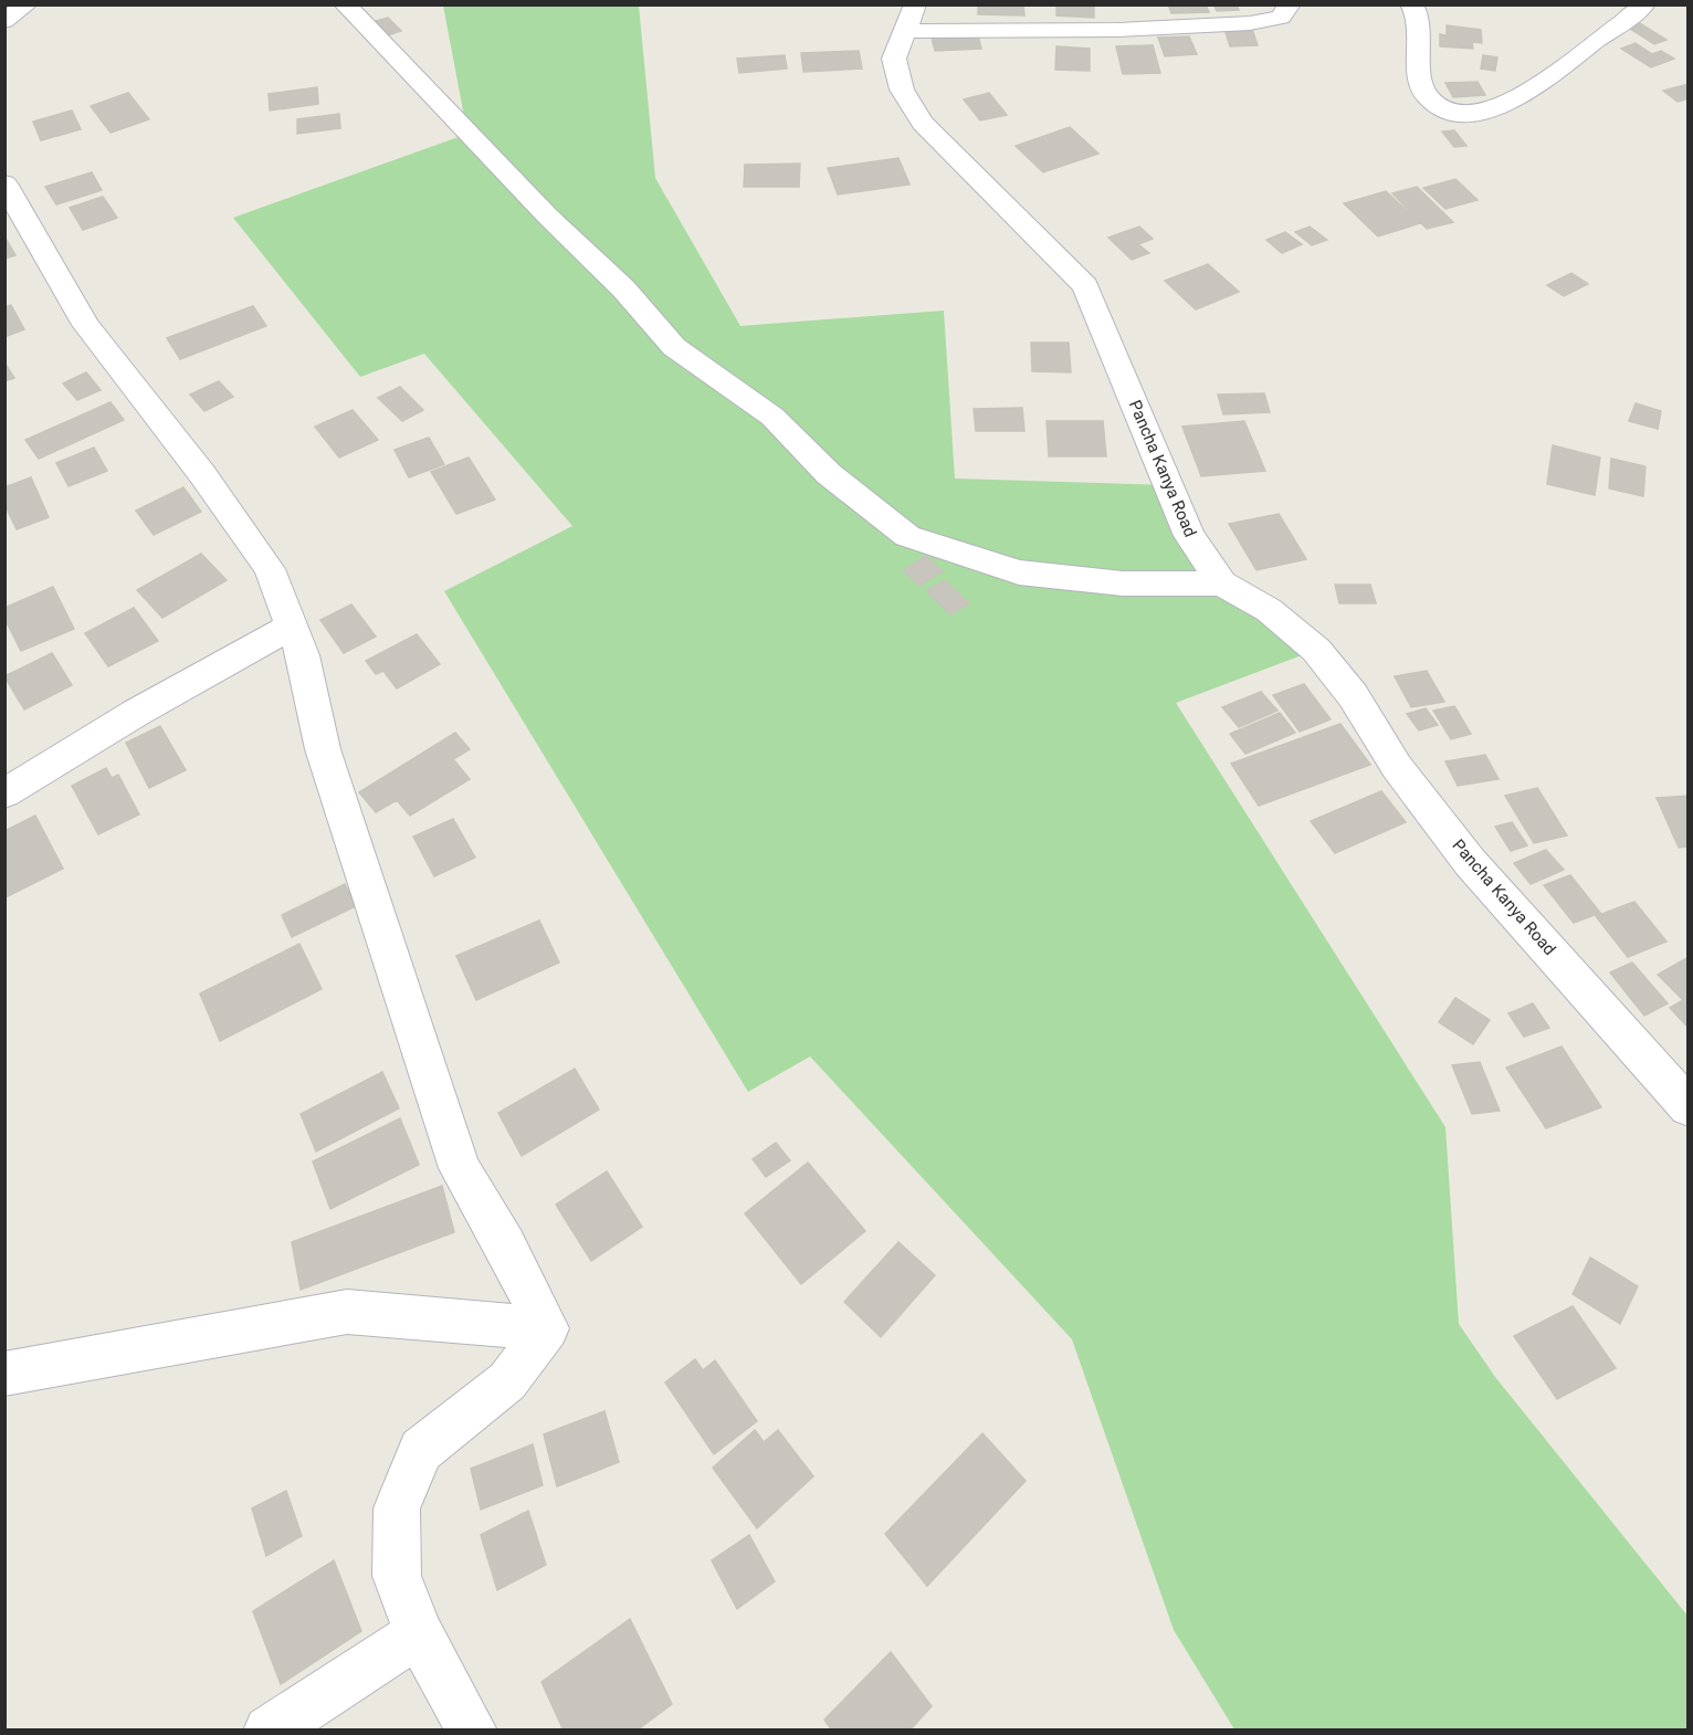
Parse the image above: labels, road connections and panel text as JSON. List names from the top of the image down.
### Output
{
  "streets": {
    "street": ["Pancha Kanya Road"]
  }
}
